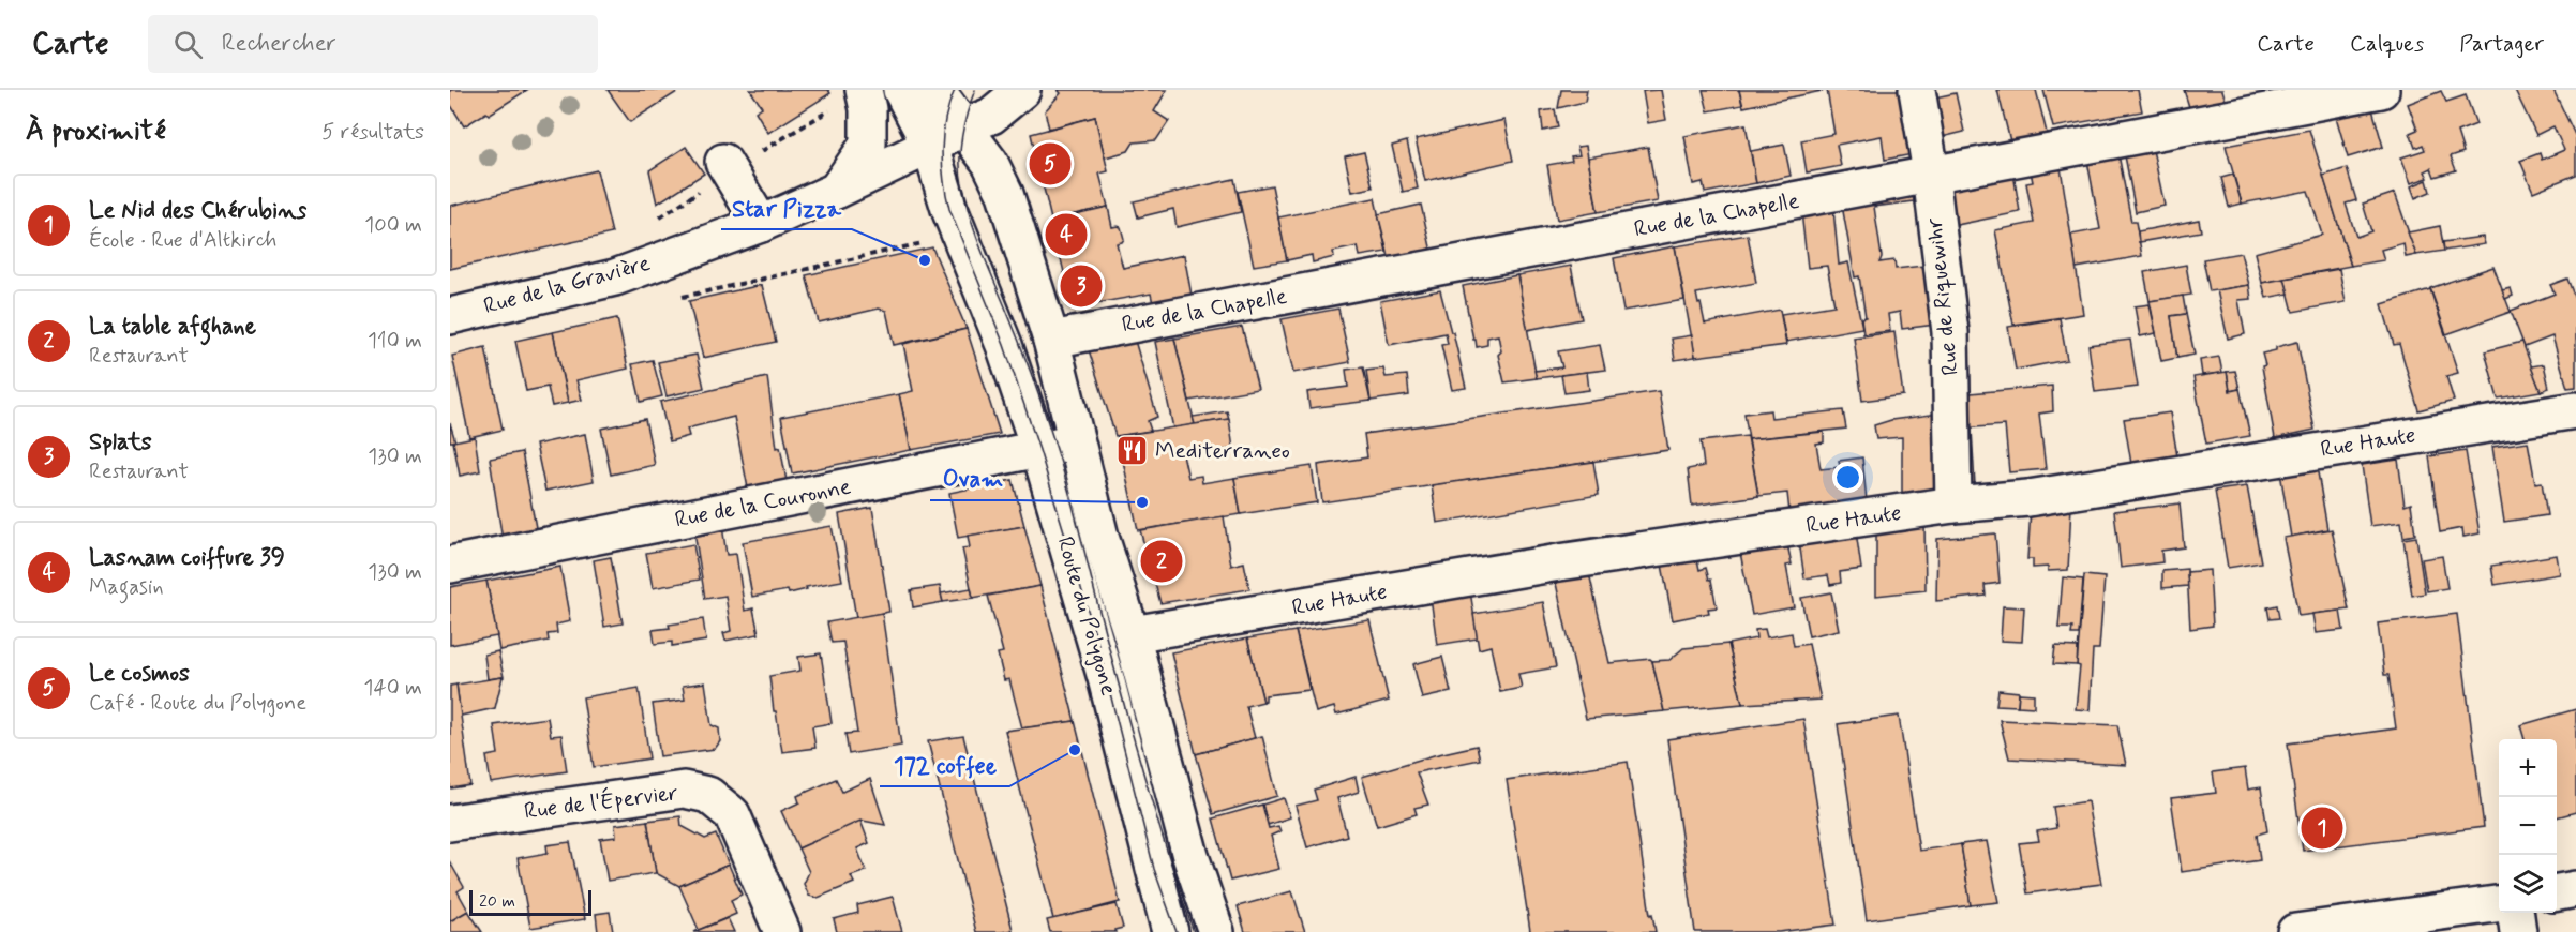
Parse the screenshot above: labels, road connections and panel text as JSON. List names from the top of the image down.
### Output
{
  "streets": {
    "street": [
      "Rue de la Chapelle",
      "Rue de la Gravière",
      "Rue de Riquewihr",
      "Rue Haute",
      "Rue de la Couronne",
      "Route du Polygone",
      "Rue de l'Épervier"
    ]
  },
  "crossings": [
    ["Rue de la Chapelle", "Rue de Riquewihr"],
    ["Rue de la Chapelle", "Route du Polygone"],
    ["Rue de la Gravière", "Route du Polygone"],
    ["Rue de Riquewihr", "Rue Haute"],
    ["Rue Haute", "Route du Polygone"],
    ["Rue de la Couronne", "Route du Polygone"]
  ],
  "places": {
    "other": ["Star Pizza", "Ovam", "172 coffee"],
    "restaurant": ["Mediterraneo"]
  },
  "scale_bar": "20 m",
  "page": {
    "header": "Carte",
    "search": "Rechercher",
    "nav": ["Carte", "Calques", "Partager"],
    "heading": ["À proximité", "5 résultats"],
    "pins": [
      "5",
      "4",
      "3",
      "2",
      "1"
    ],
    "list": [
      {
        "mark": "1",
        "name": "Le Nid des Chérubins",
        "note": "École · Rue d'Altkirch",
        "value": "100 m"
      },
      {
        "mark": "2",
        "name": "La table afghane",
        "note": "Restaurant",
        "value": "110 m"
      },
      {
        "mark": "3",
        "name": "Splats",
        "note": "Restaurant",
        "value": "130 m"
      },
      {
        "mark": "4",
        "name": "Lasnam coiffure 39",
        "note": "Magasin",
        "value": "130 m"
      },
      {
        "mark": "5",
        "name": "Le cosmos",
        "note": "Café · Route du Polygone",
        "value": "140 m"
      }
    ],
    "map_buttons": ["+", "−"],
    "scale": "20 m"
  }
}
